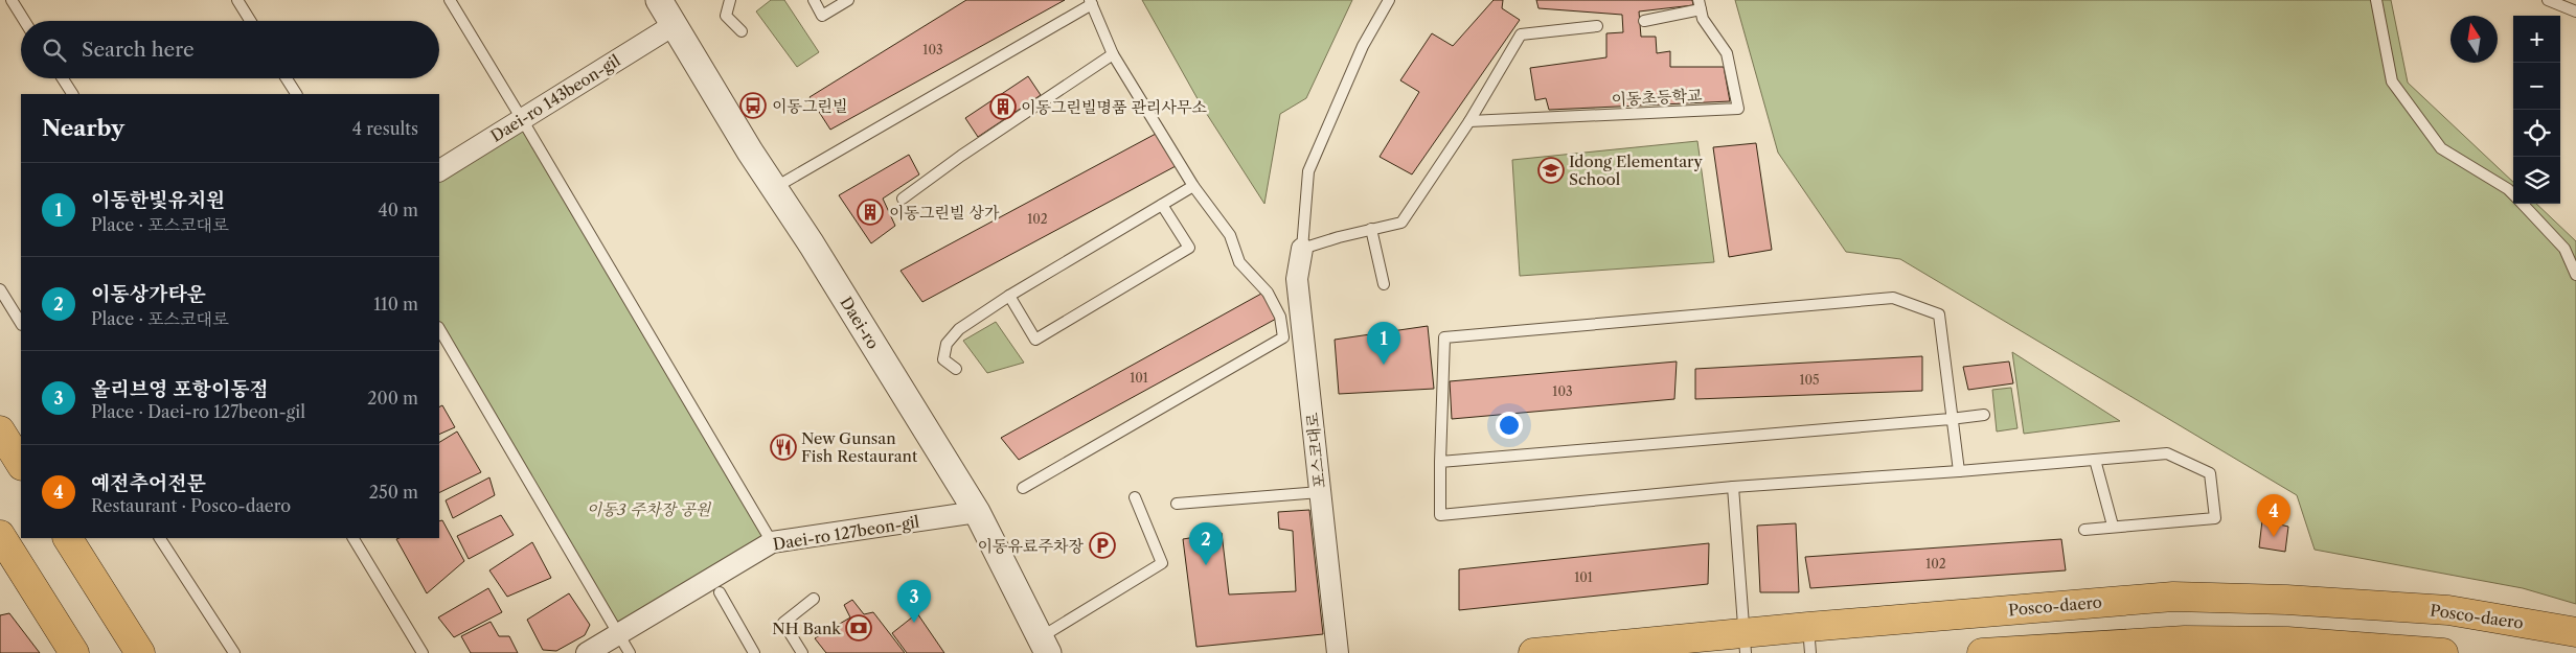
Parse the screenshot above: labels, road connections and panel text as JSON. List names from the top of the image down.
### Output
{
  "streets": {
    "main road": ["Posco-daero"],
    "street": [
      "Daei-ro 143beon-gil",
      "Daei-ro",
      "포스코대로",
      "Daei-ro 127beon-gil"
    ],
    "lane": ["이동초등학교"]
  },
  "crossings": [
    ["Daei-ro 143beon-gil", "Daei-ro"],
    ["Daei-ro", "Daei-ro 127beon-gil"]
  ],
  "parks": ["이동3 주차장 공원"],
  "places": {
    "bus stop": ["이동그린빌"],
    "building": ["이동그린빌명품 관리사무소", "이동그린빌 상가"],
    "school or university": ["Idong Elementary School"],
    "restaurant": ["New Gunsan Fish Restaurant"],
    "parking": ["이동유료주차장"],
    "bank": ["NH Bank"]
  },
  "house_numbers": [
    "103",
    "102",
    "101",
    "105",
    "103",
    "102",
    "101"
  ],
  "north": "top",
  "page": {
    "map_buttons": ["+", "−"],
    "search": "Search here",
    "heading": ["Nearby", "4 results"],
    "list": [
      {
        "mark": "1",
        "name": "이동한빛유치원",
        "note": "Place · 포스코대로",
        "value": "40 m"
      },
      {
        "mark": "2",
        "name": "이동상가타운",
        "note": "Place · 포스코대로",
        "value": "110 m"
      },
      {
        "mark": "3",
        "name": "올리브영 포항이동점",
        "note": "Place · Daei-ro 127beon-gil",
        "value": "200 m"
      },
      {
        "mark": "4",
        "name": "예전추어전문",
        "note": "Restaurant · Posco-daero",
        "value": "250 m"
      }
    ],
    "pins": [
      "1",
      "4",
      "2",
      "3"
    ]
  }
}
